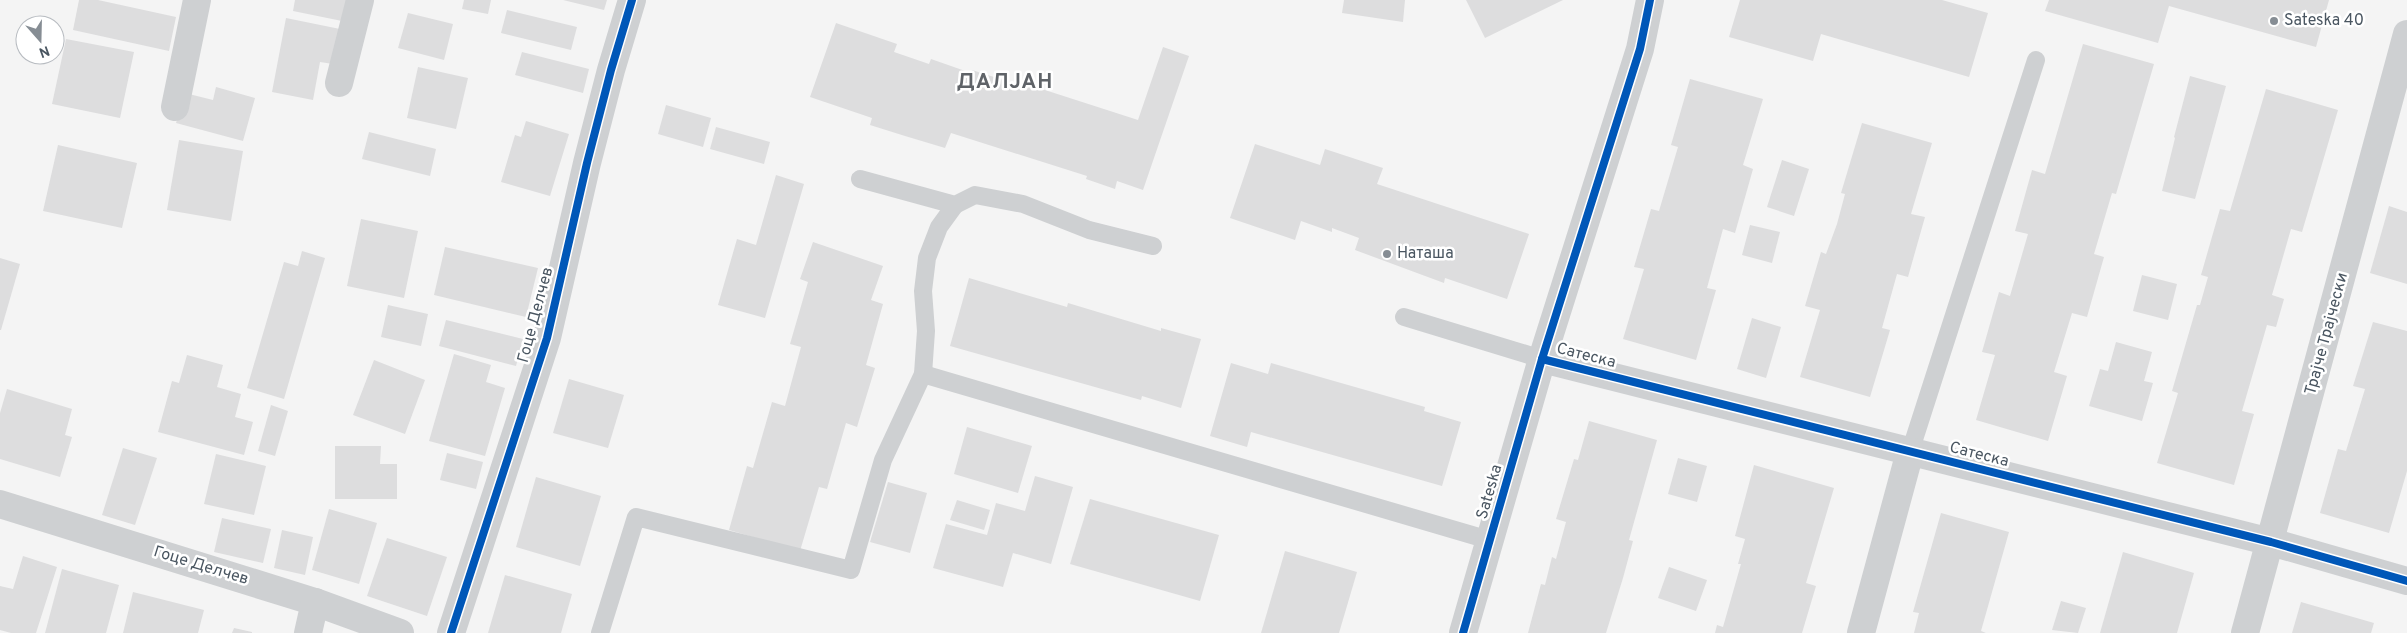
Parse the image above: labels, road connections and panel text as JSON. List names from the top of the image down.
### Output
{
  "streets": {
    "street": [
      "Гоце Делчев",
      "Трајче Трајчески",
      "Сатеска",
      "Sateska"
    ]
  },
  "crossings": [
    ["Трајче Трајчески", "Сатеска"],
    ["Сатеска", "Sateska"]
  ],
  "districts": ["ДАЛЈАН"],
  "places": ["Sateska 40", "Наташа"],
  "north": "bottom"
}
